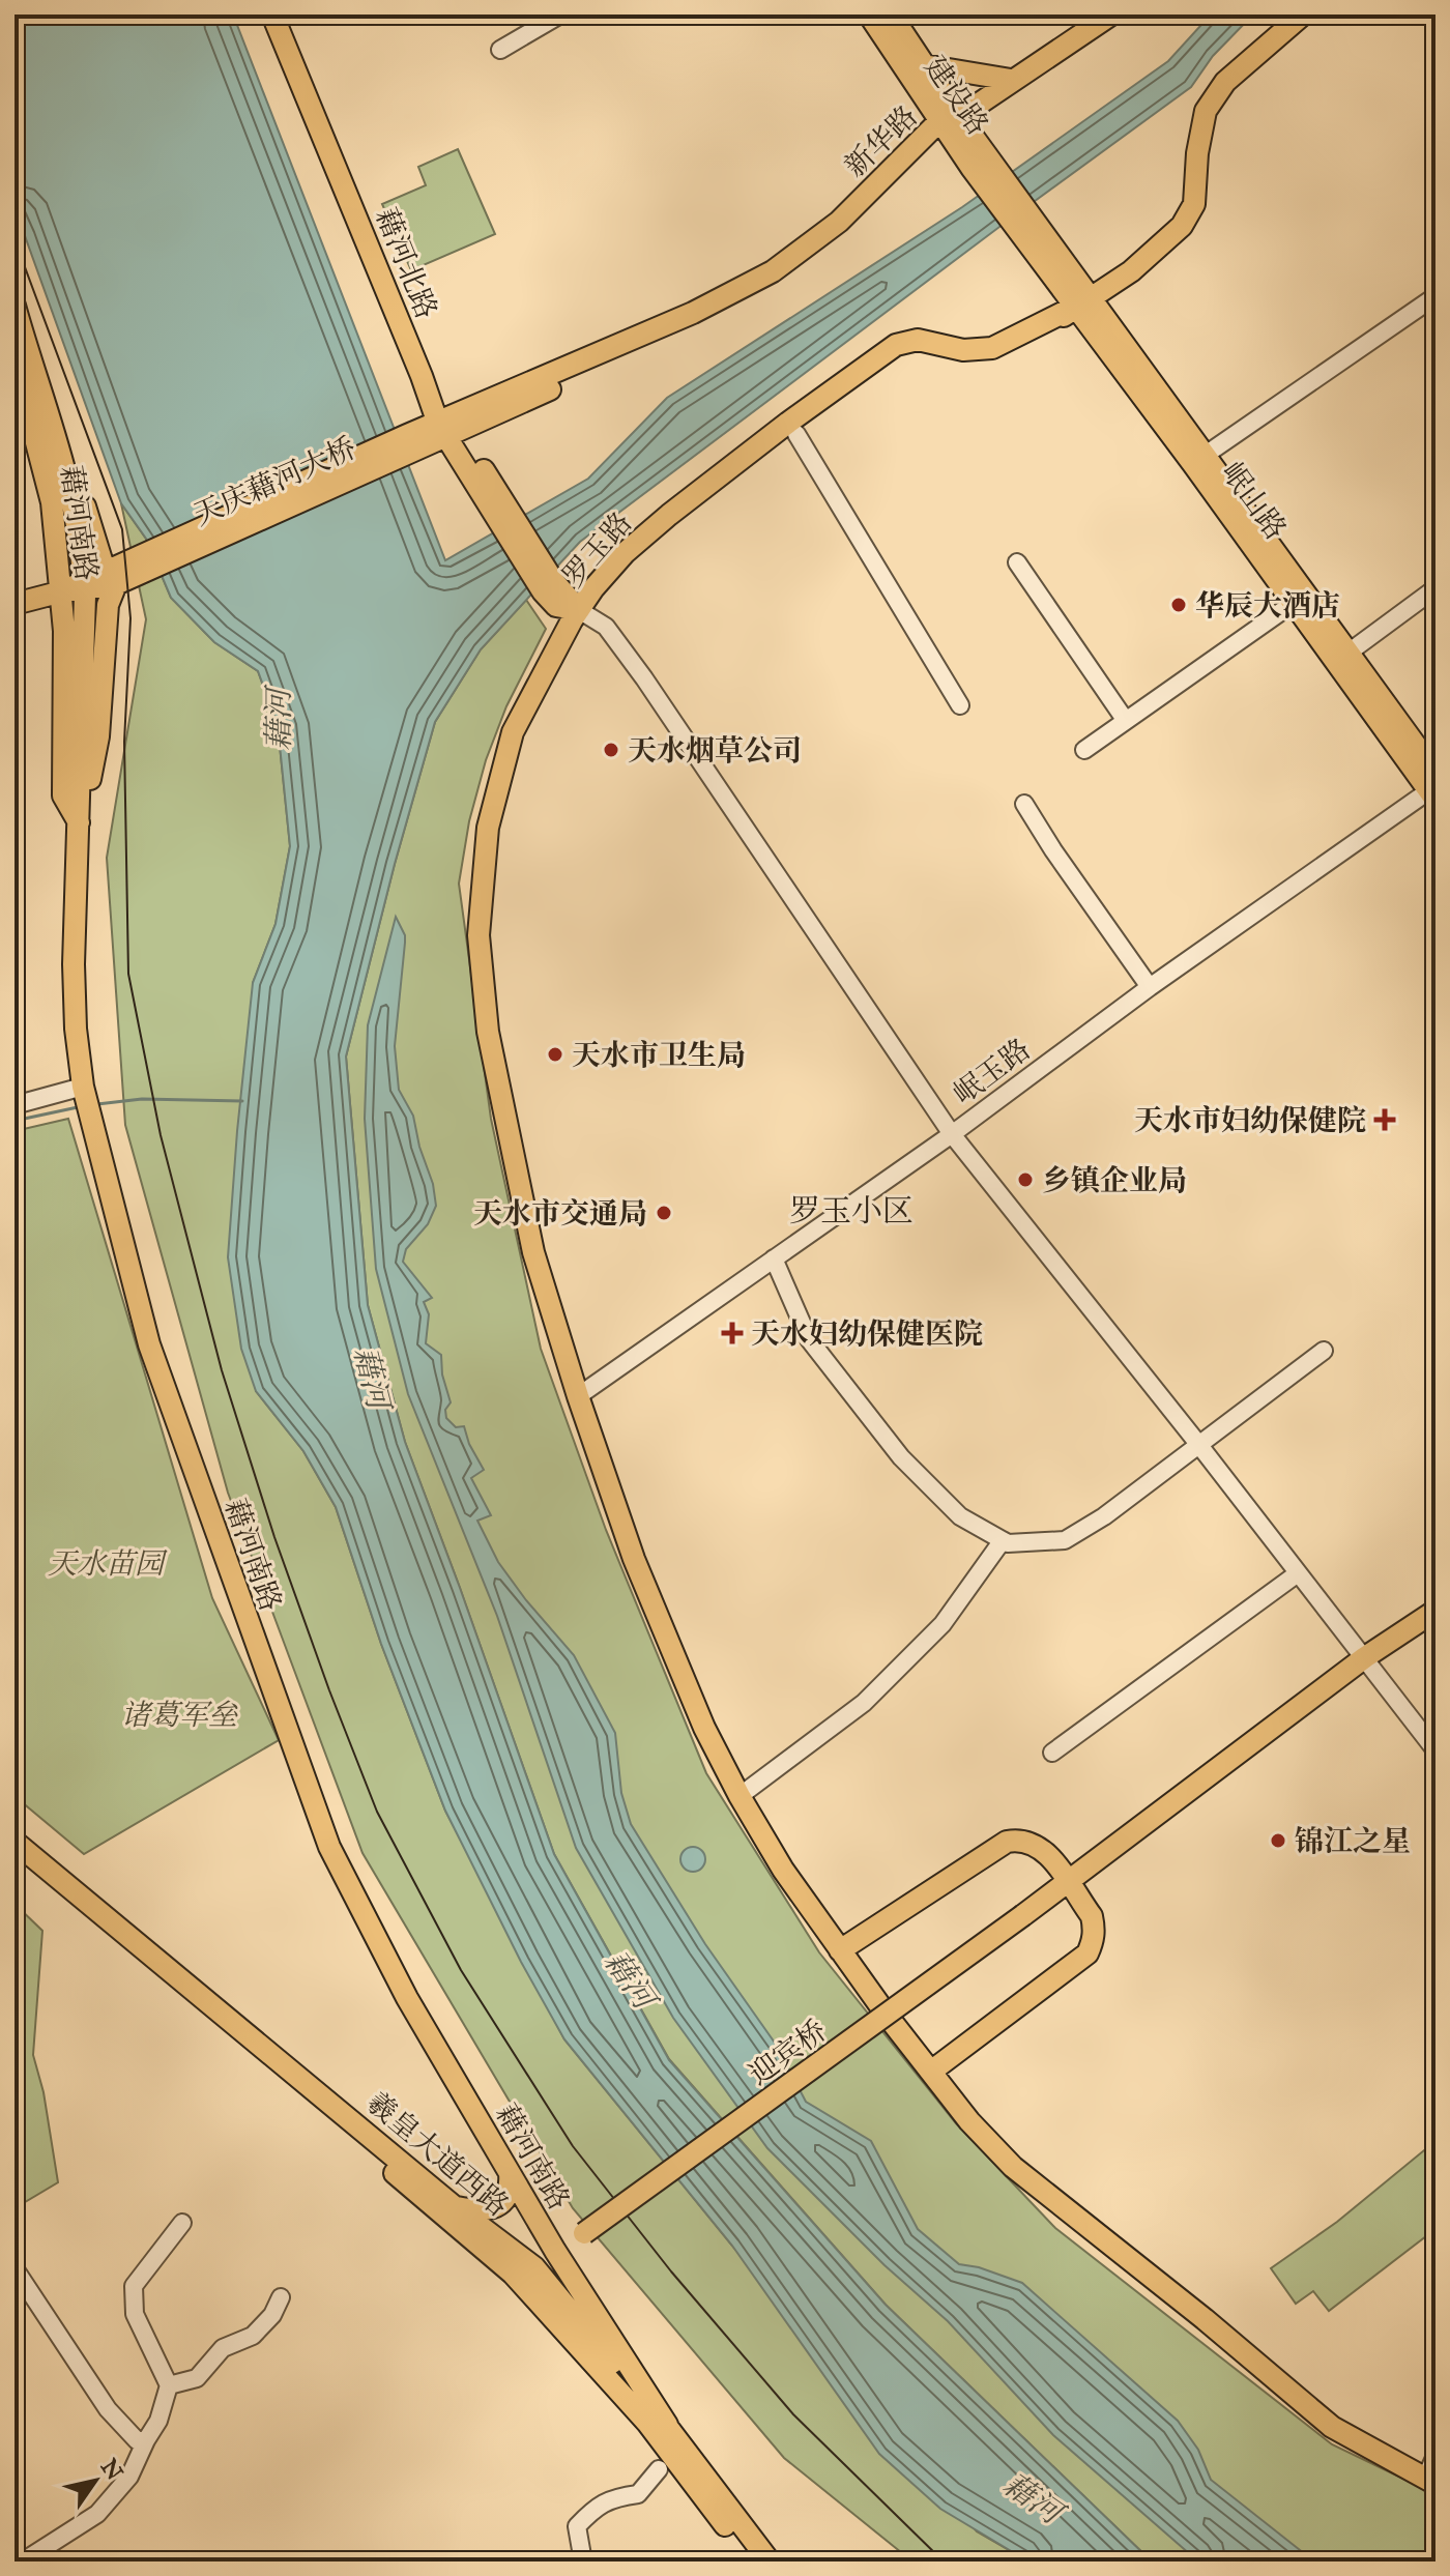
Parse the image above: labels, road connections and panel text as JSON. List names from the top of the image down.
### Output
{
  "streets": {
    "main road": [
      "建设路",
      "新华路",
      "藉河北路",
      "天庆藉河大桥",
      "岷山路",
      "藉河南路",
      "罗玉路",
      "迎宾桥",
      "羲皇大道西路"
    ],
    "street": ["岷玉路"]
  },
  "crossings": [
    ["建设路", "新华路"],
    ["建设路", "岷山路"],
    ["建设路", "罗玉路"],
    ["新华路", "藉河北路"],
    ["新华路", "天庆藉河大桥"],
    ["藉河北路", "天庆藉河大桥"],
    ["藉河北路", "罗玉路"],
    ["天庆藉河大桥", "藉河南路"],
    ["岷山路", "罗玉路"],
    ["岷山路", "岷玉路"],
    ["藉河南路", "迎宾桥"],
    ["藉河南路", "羲皇大道西路"],
    ["迎宾桥", "羲皇大道西路"]
  ],
  "districts": ["罗玉小区"],
  "water": ["藉河"],
  "parks": ["天水苗园", "诸葛军垒"],
  "places": {
    "other": [
      "华辰大酒店",
      "天水烟草公司",
      "天水市卫生局",
      "乡镇企业局",
      "天水市交通局",
      "锦江之星"
    ],
    "health": ["天水市妇幼保健院", "天水妇幼保健医院"]
  },
  "north": "top right"
}
